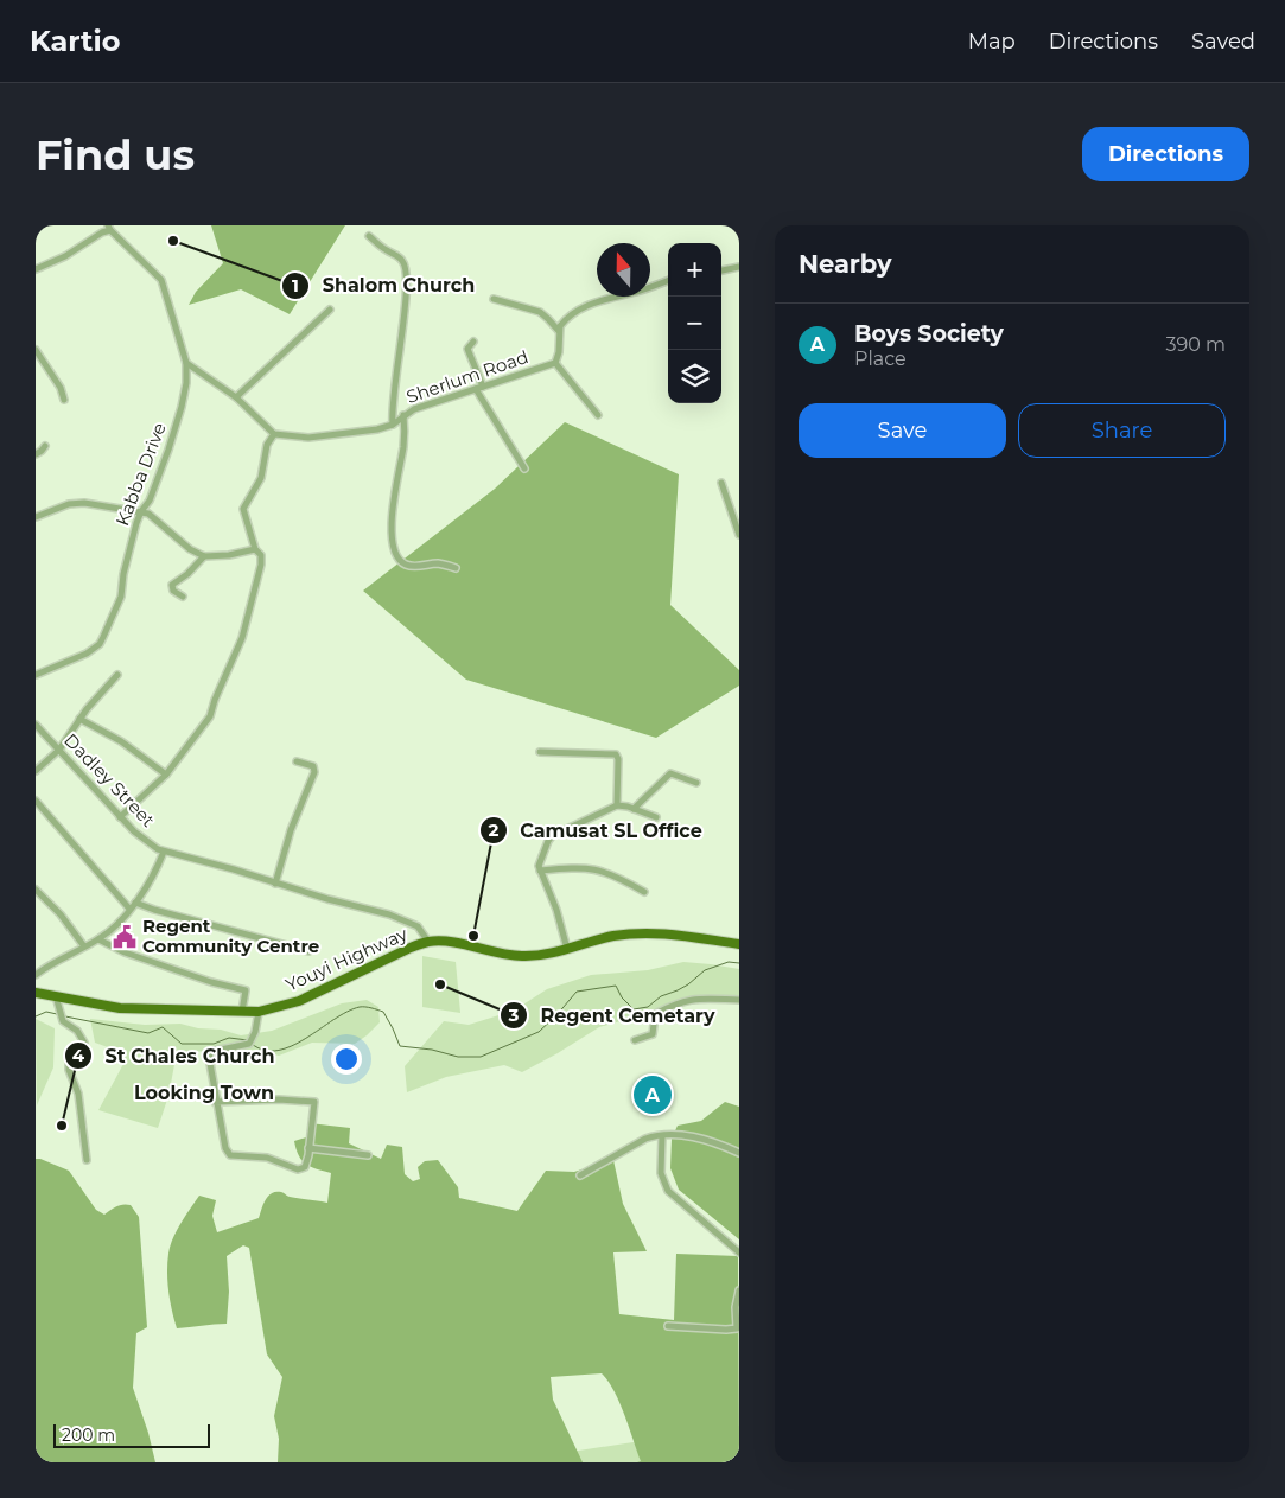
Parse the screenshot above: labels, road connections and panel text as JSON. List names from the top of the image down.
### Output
{
  "streets": {
    "main road": ["Youyi Highway"],
    "street": ["Sherlum Road", "Kabba Drive", "Dadley Street"]
  },
  "crossings": [
    ["Dadley Street", "Youyi Highway"]
  ],
  "districts": ["Looking Town"],
  "places": {
    "other": [
      "Shalom Church",
      "Camusat SL Office",
      "Regent Cemetary",
      "St Chales Church"
    ],
    "public building": ["Regent Community Centre"]
  },
  "scale_bar": "200 m",
  "north": "top",
  "page": {
    "header": "Kartio",
    "nav": ["Map", "Directions", "Saved"],
    "buttons": [
      "Directions",
      ["Save", "Share"]
    ],
    "title": "Find us",
    "heading": "Nearby",
    "map_buttons": ["+", "−"],
    "list": [
      {
        "mark": "A",
        "name": "Boys Society",
        "note": "Place",
        "value": "390 m"
      }
    ],
    "pins": "A",
    "scale": "200 m"
  }
}
